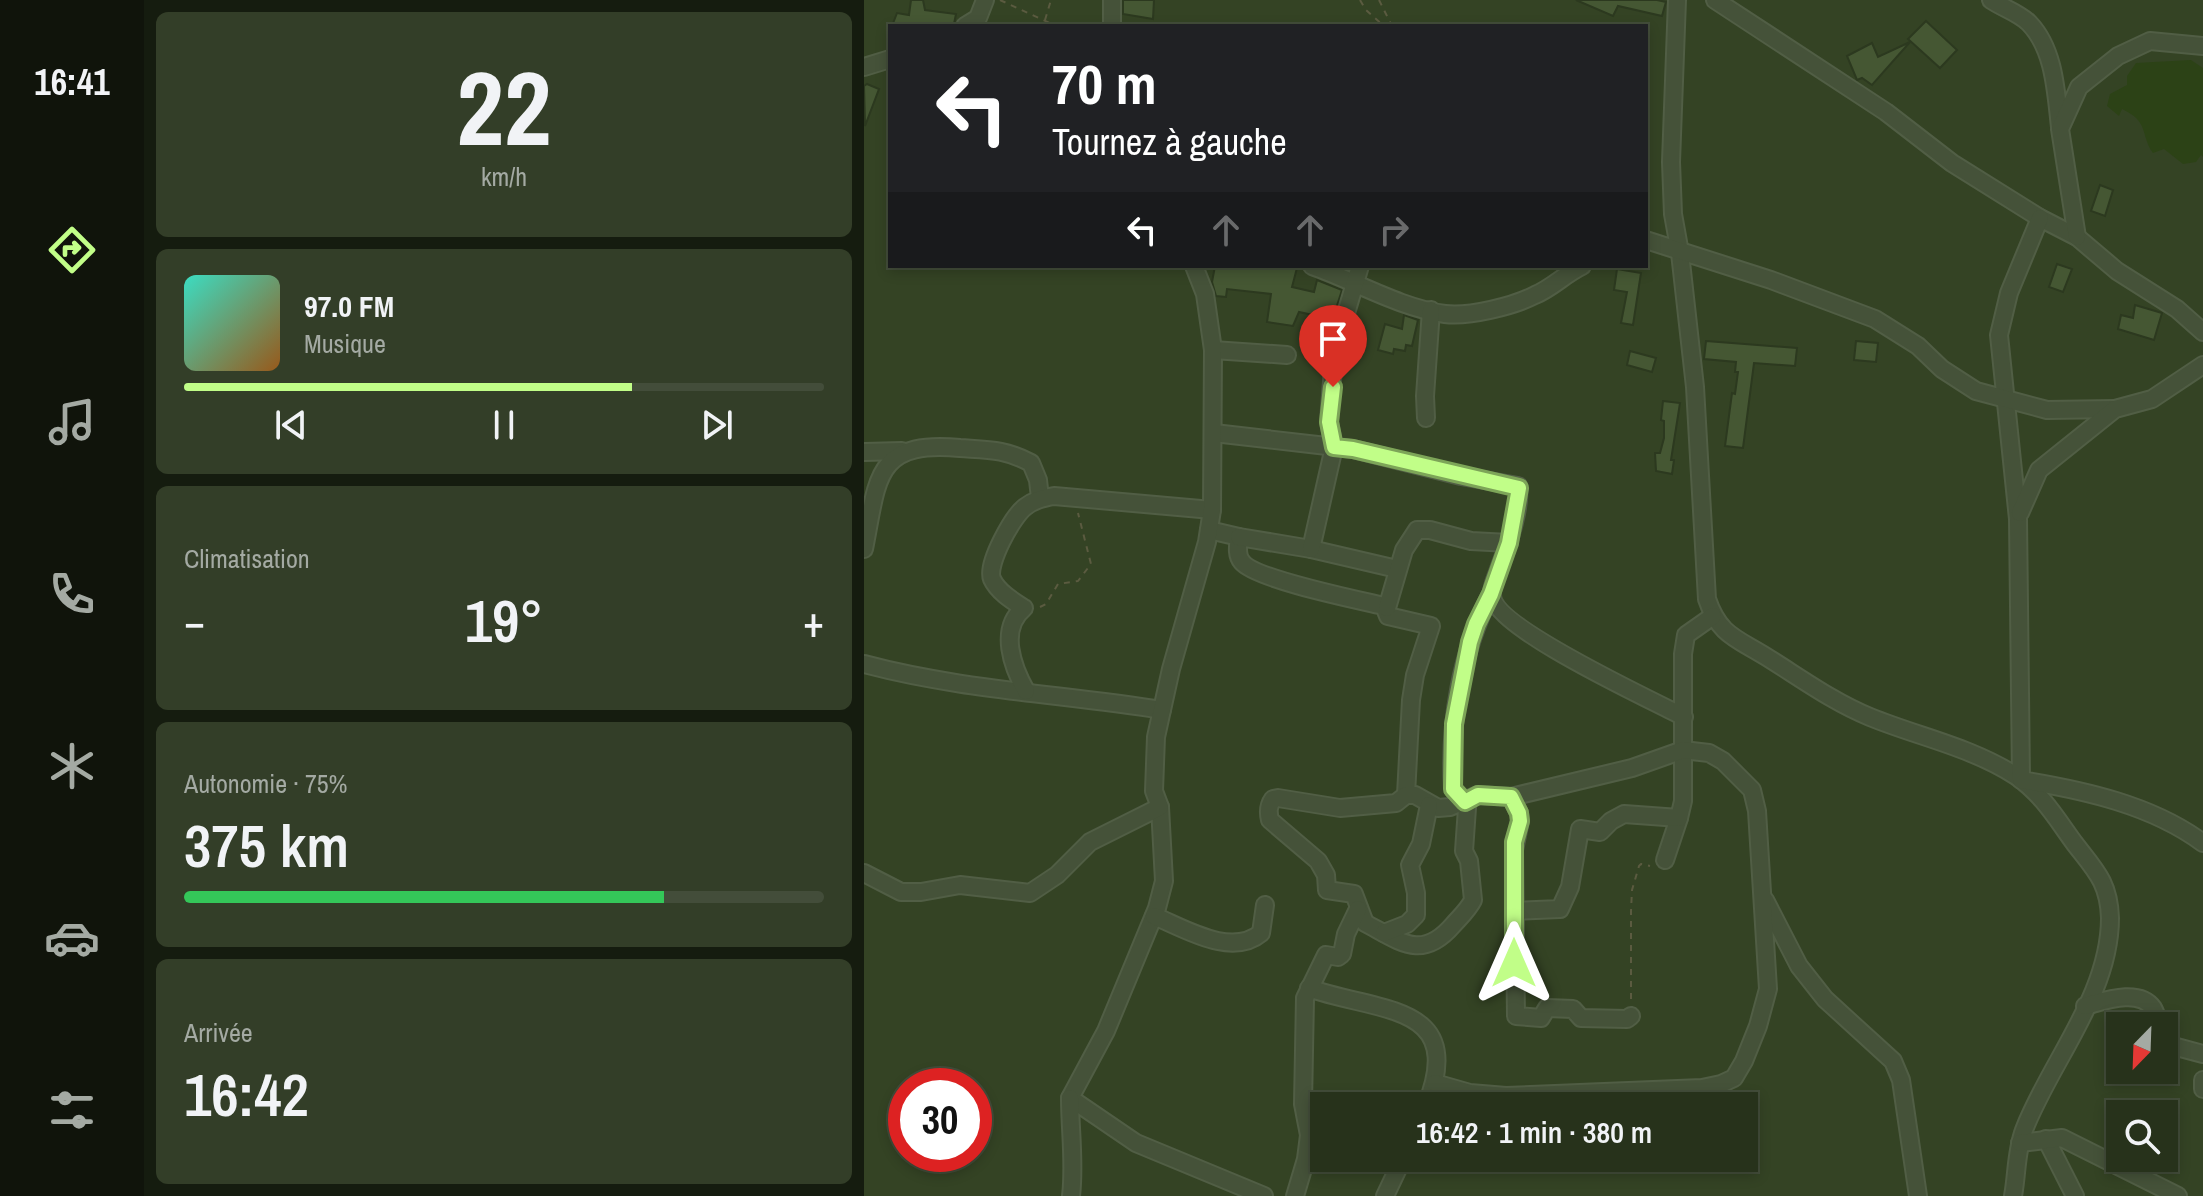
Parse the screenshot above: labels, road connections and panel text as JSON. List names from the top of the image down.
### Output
{
  "north": "bottom left",
  "page": {
    "tabs": "16:41",
    "tile": [
      ["22", "km/h"],
      "Climatisation",
      ["Autonomie · 75%", "375 km"],
      ["Arrivée", "16:42"]
    ],
    "turn": ["70 m", "Tournez à gauche"],
    "song": ["97.0 FM", "Musique"],
    "heat": ["−", "19°", "+"],
    "limit": "30",
    "trip": "16:42 · 1 min · 380 m"
  }
}
